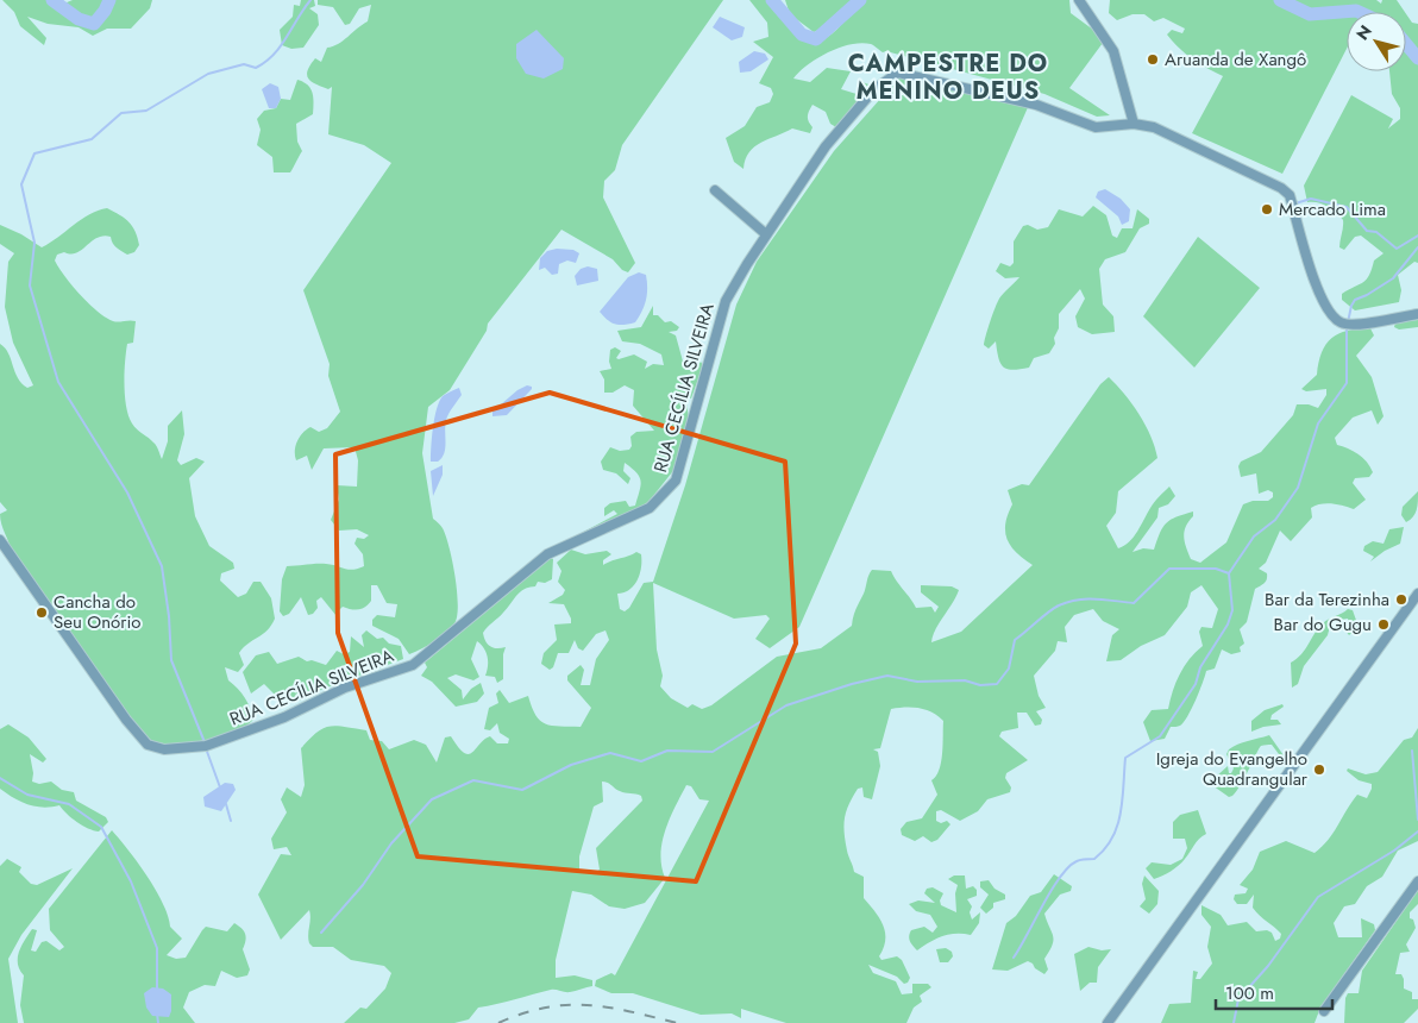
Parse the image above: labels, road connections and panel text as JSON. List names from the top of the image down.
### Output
{
  "streets": {
    "street": ["RUA CECÍLIA SILVEIRA"]
  },
  "districts": ["CAMPESTRE DO MENINO DEUS"],
  "places": [
    "Aruanda de Xangô",
    "Mercado Lima",
    "Bar da Terezinha",
    "Cancha do Seu Onório",
    "Bar do Gugu",
    "Igreja do Evangelho Quadrangular"
  ],
  "scale_bar": "100 m",
  "north": "top left"
}
